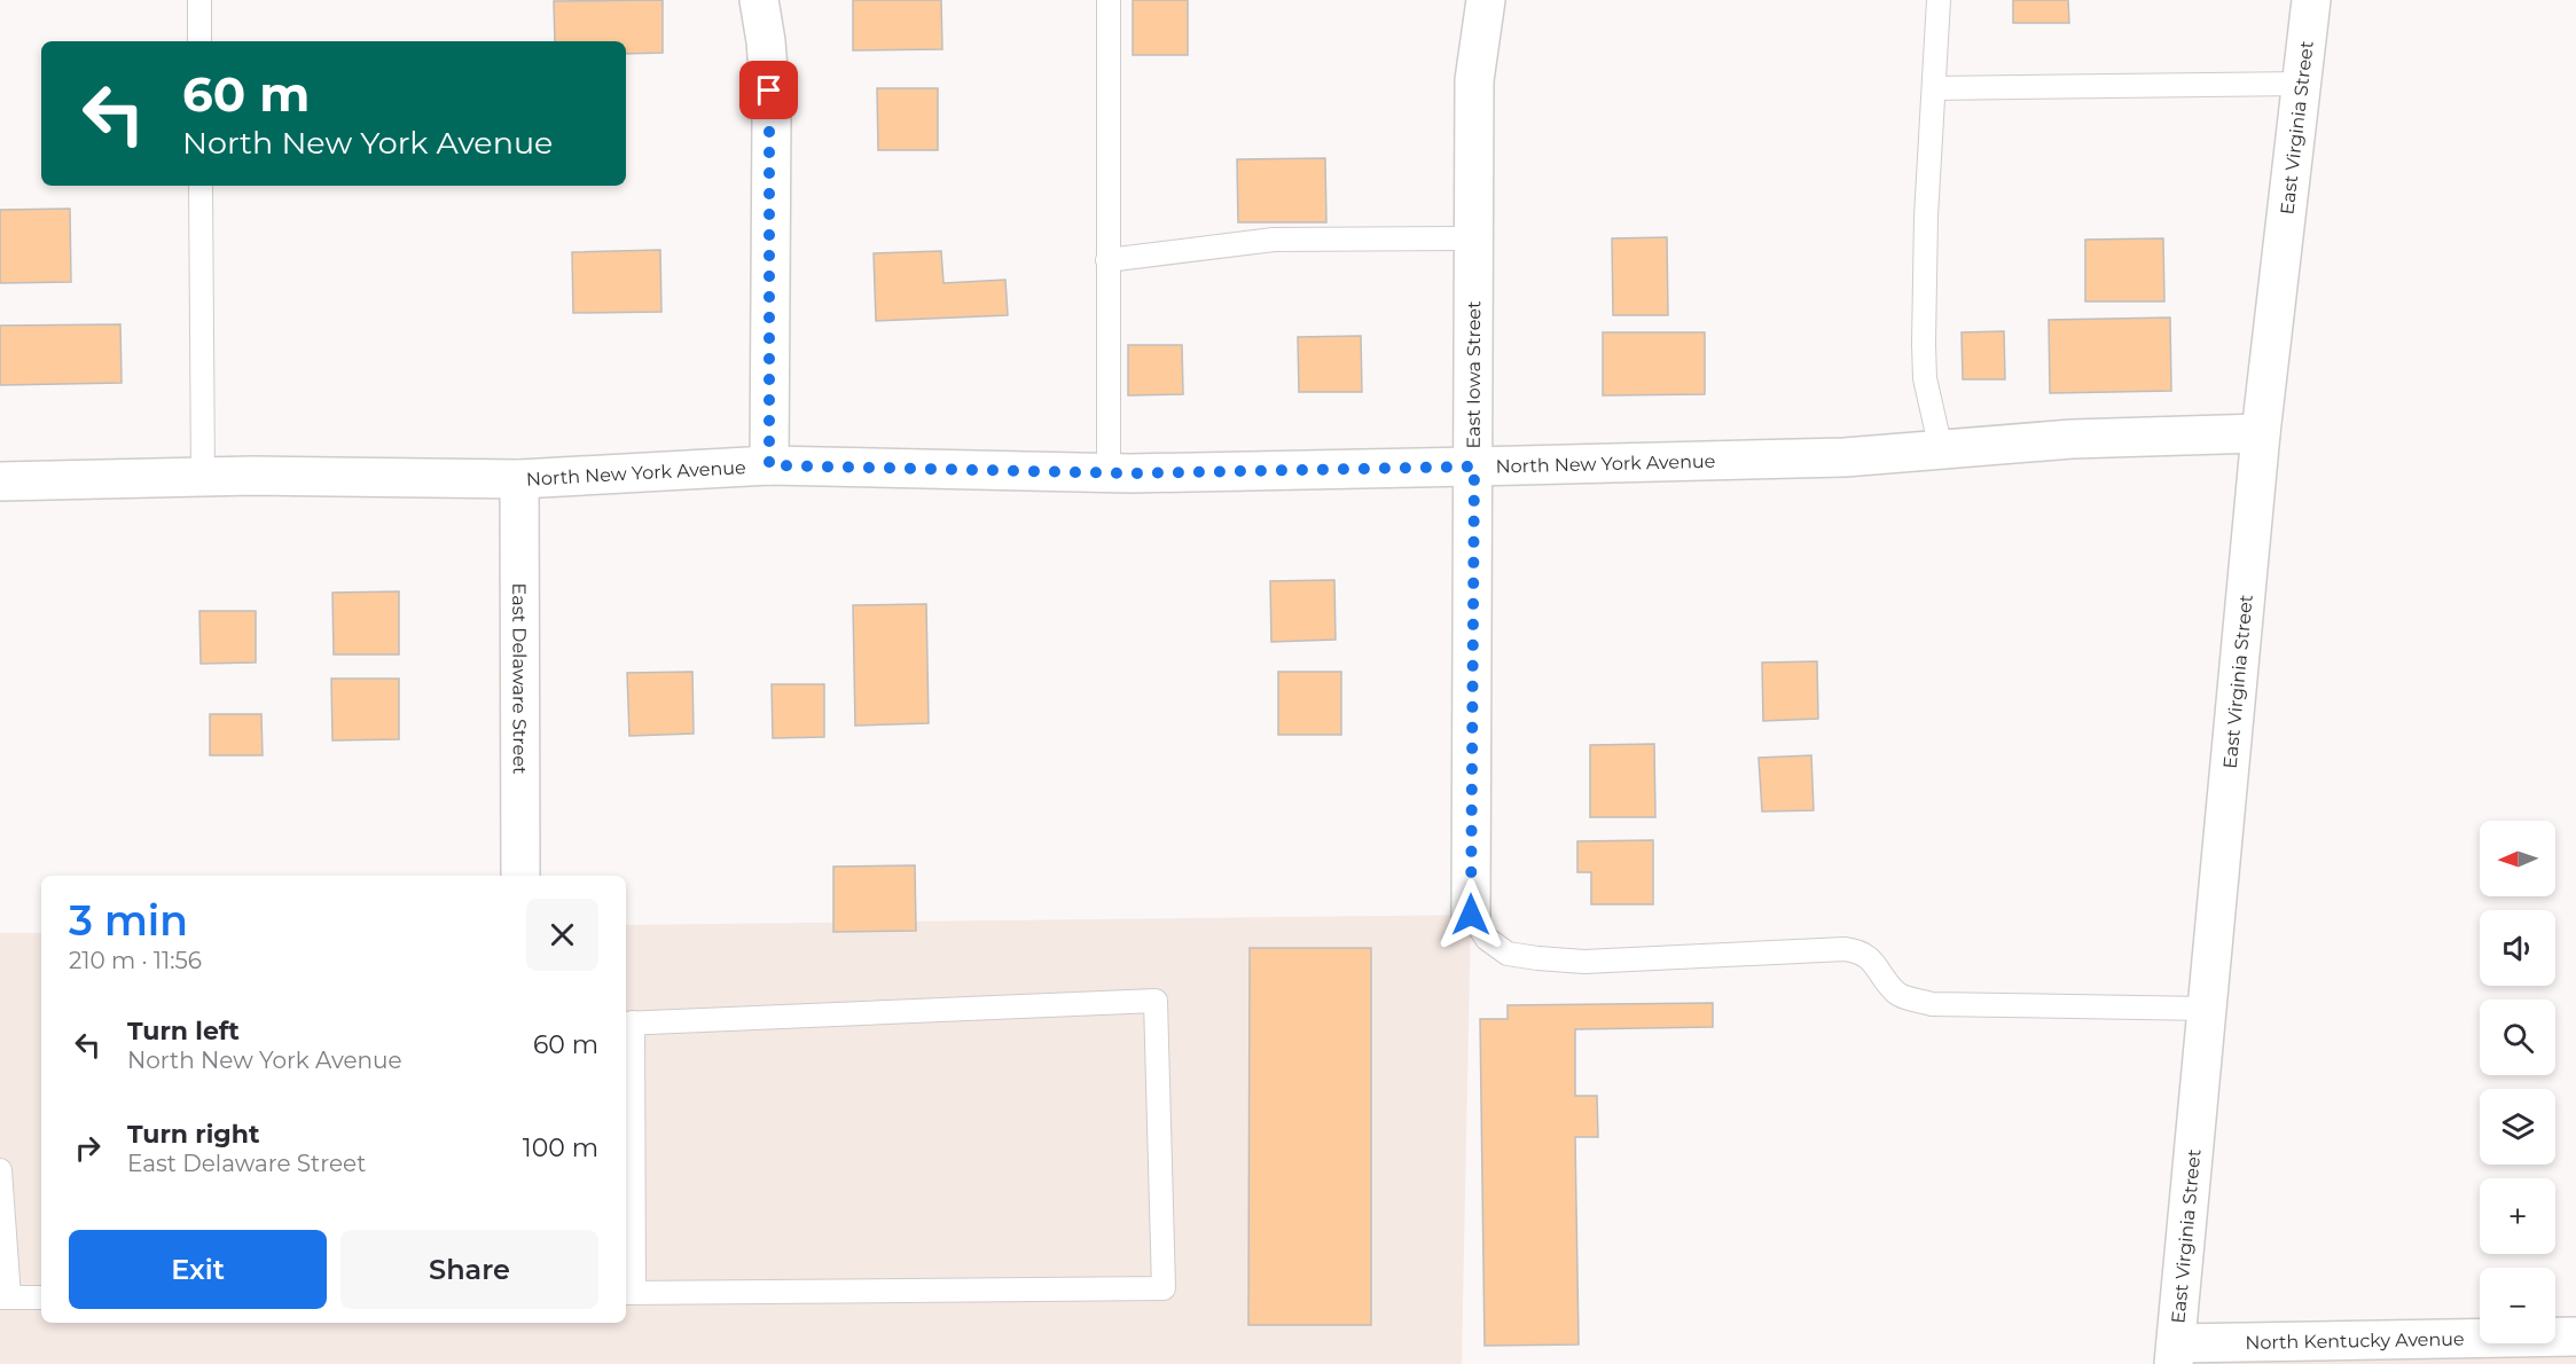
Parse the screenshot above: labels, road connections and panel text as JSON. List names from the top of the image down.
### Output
{
  "streets": {
    "street": [
      "East Virginia Street",
      "East Iowa Street",
      "North New York Avenue",
      "East Delaware Street",
      "North Kentucky Avenue"
    ]
  },
  "crossings": [
    ["East Virginia Street", "North New York Avenue"],
    ["East Virginia Street", "North Kentucky Avenue"],
    ["East Iowa Street", "North New York Avenue"],
    ["North New York Avenue", "East Delaware Street"]
  ],
  "north": "left",
  "page": {
    "turn": ["60 m", "North New York Avenue"],
    "map_buttons": ["+", "−"],
    "heading": ["3 min", "210 m · 11:56"],
    "list": [
      {
        "name": "Turn left",
        "note": "North New York Avenue",
        "value": "60 m"
      },
      {
        "name": "Turn right",
        "note": "East Delaware Street",
        "value": "100 m"
      }
    ],
    "buttons": ["Exit", "Share"]
  }
}
